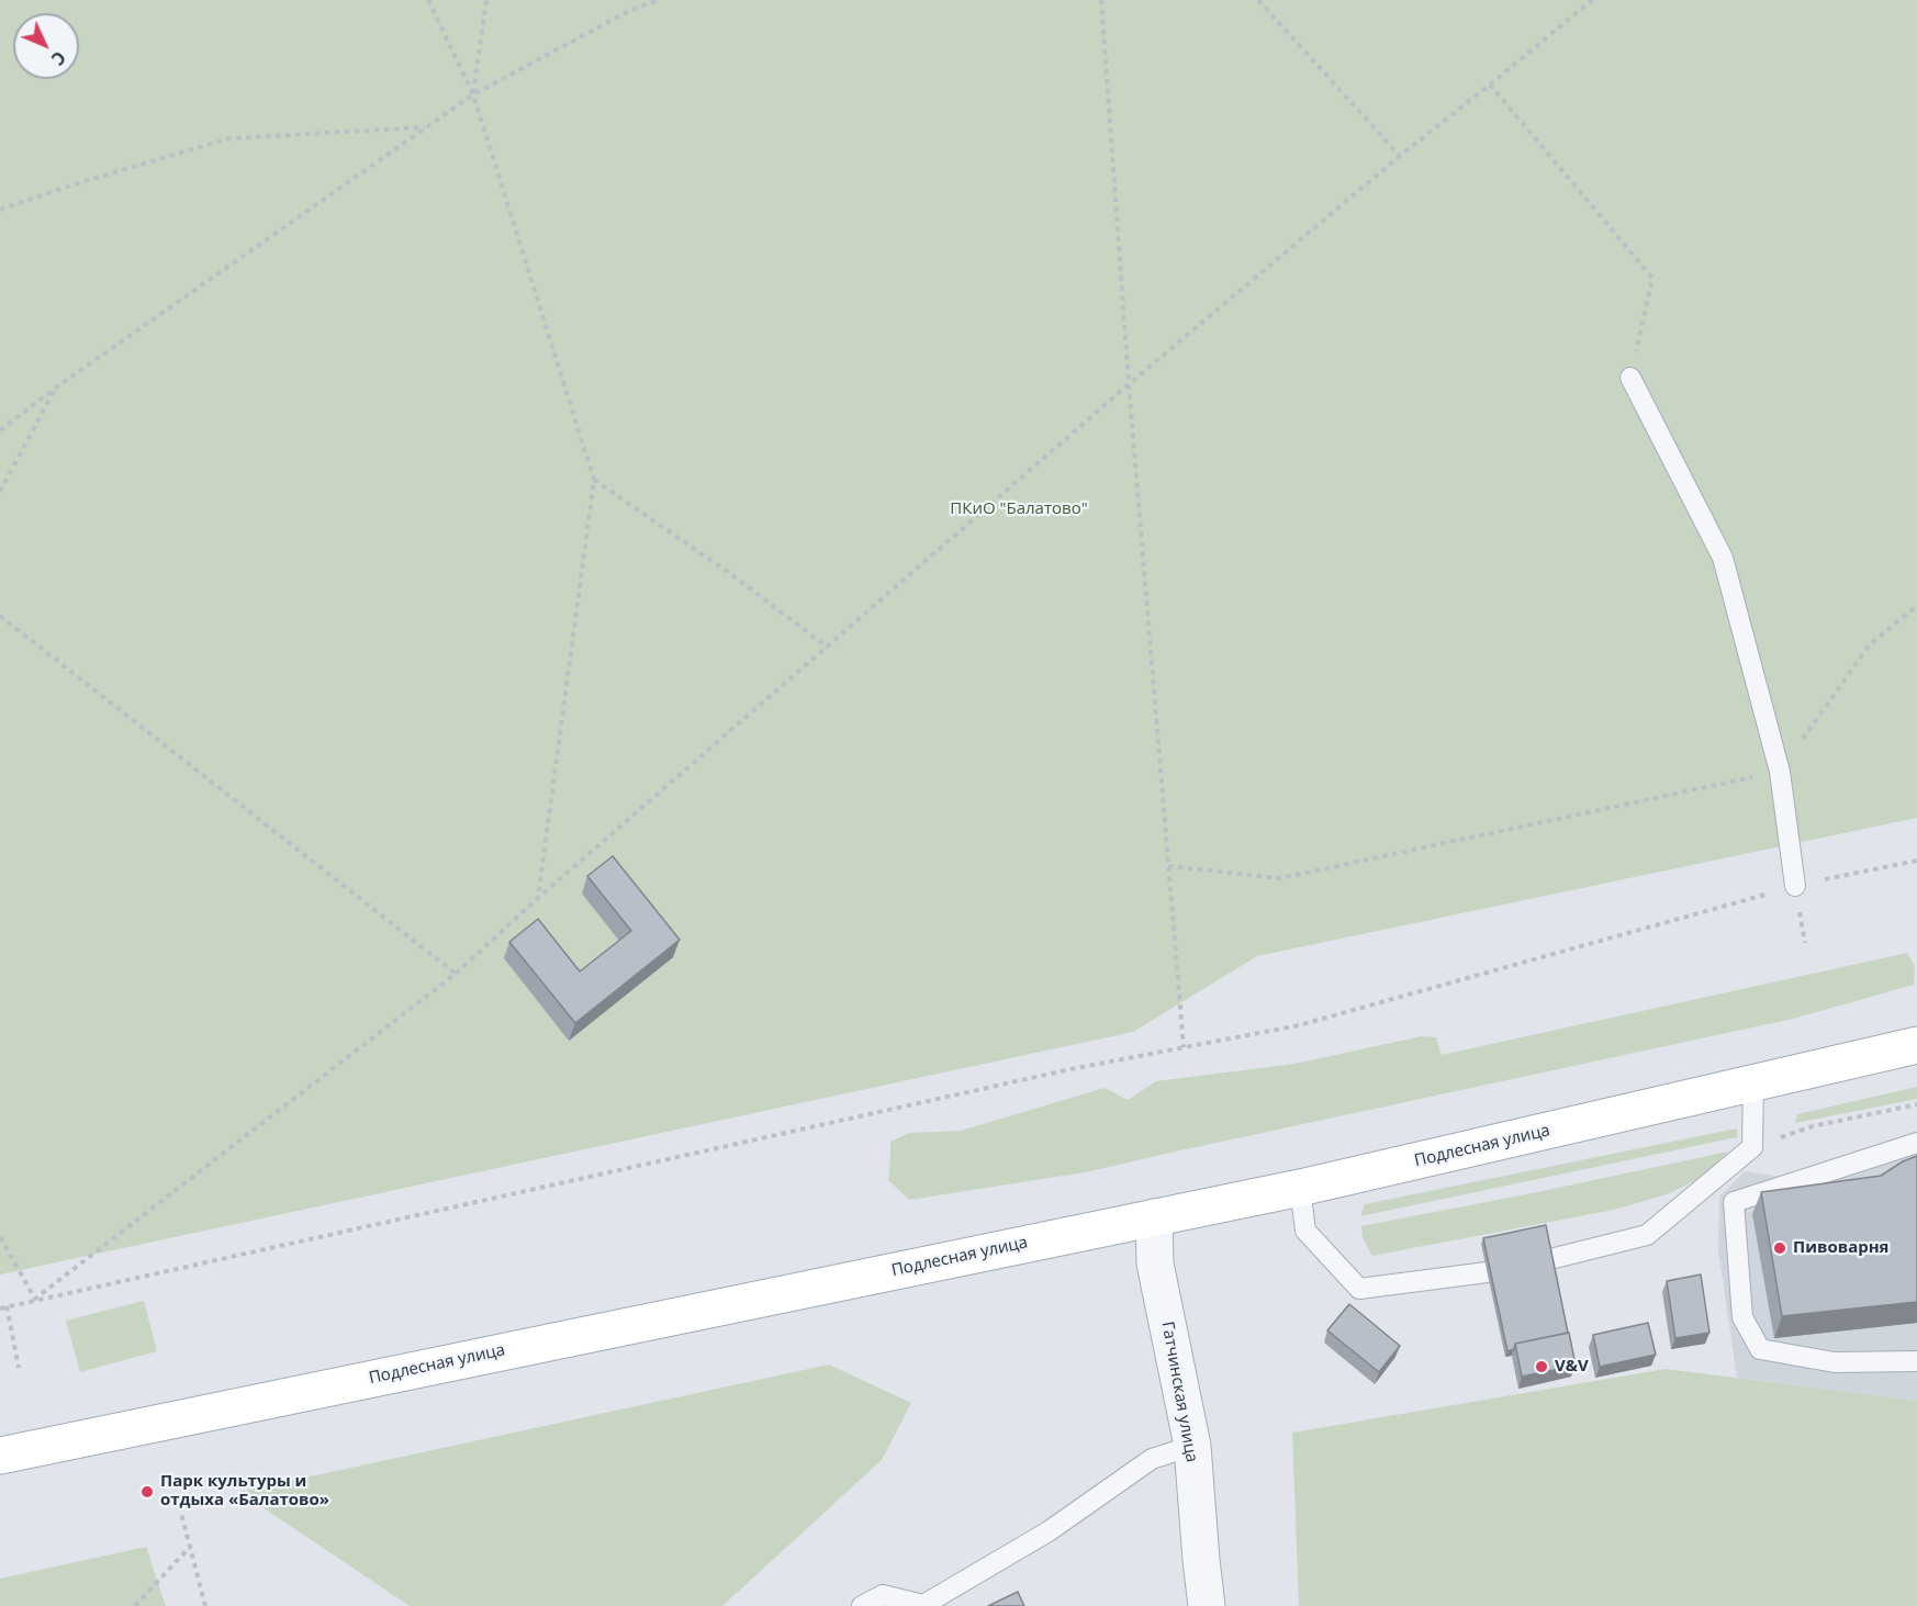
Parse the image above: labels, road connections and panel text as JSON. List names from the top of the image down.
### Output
{
  "streets": {
    "main road": ["Подлесная улица"],
    "street": ["Гатчинская улица"]
  },
  "crossings": [
    ["Подлесная улица", "Гатчинская улица"]
  ],
  "parks": ["ПКиО \"Балатово\""],
  "places": ["Пивоварня", "V&V", "Парк культуры и отдыха «Балатово»"],
  "north": "bottom right"
}
